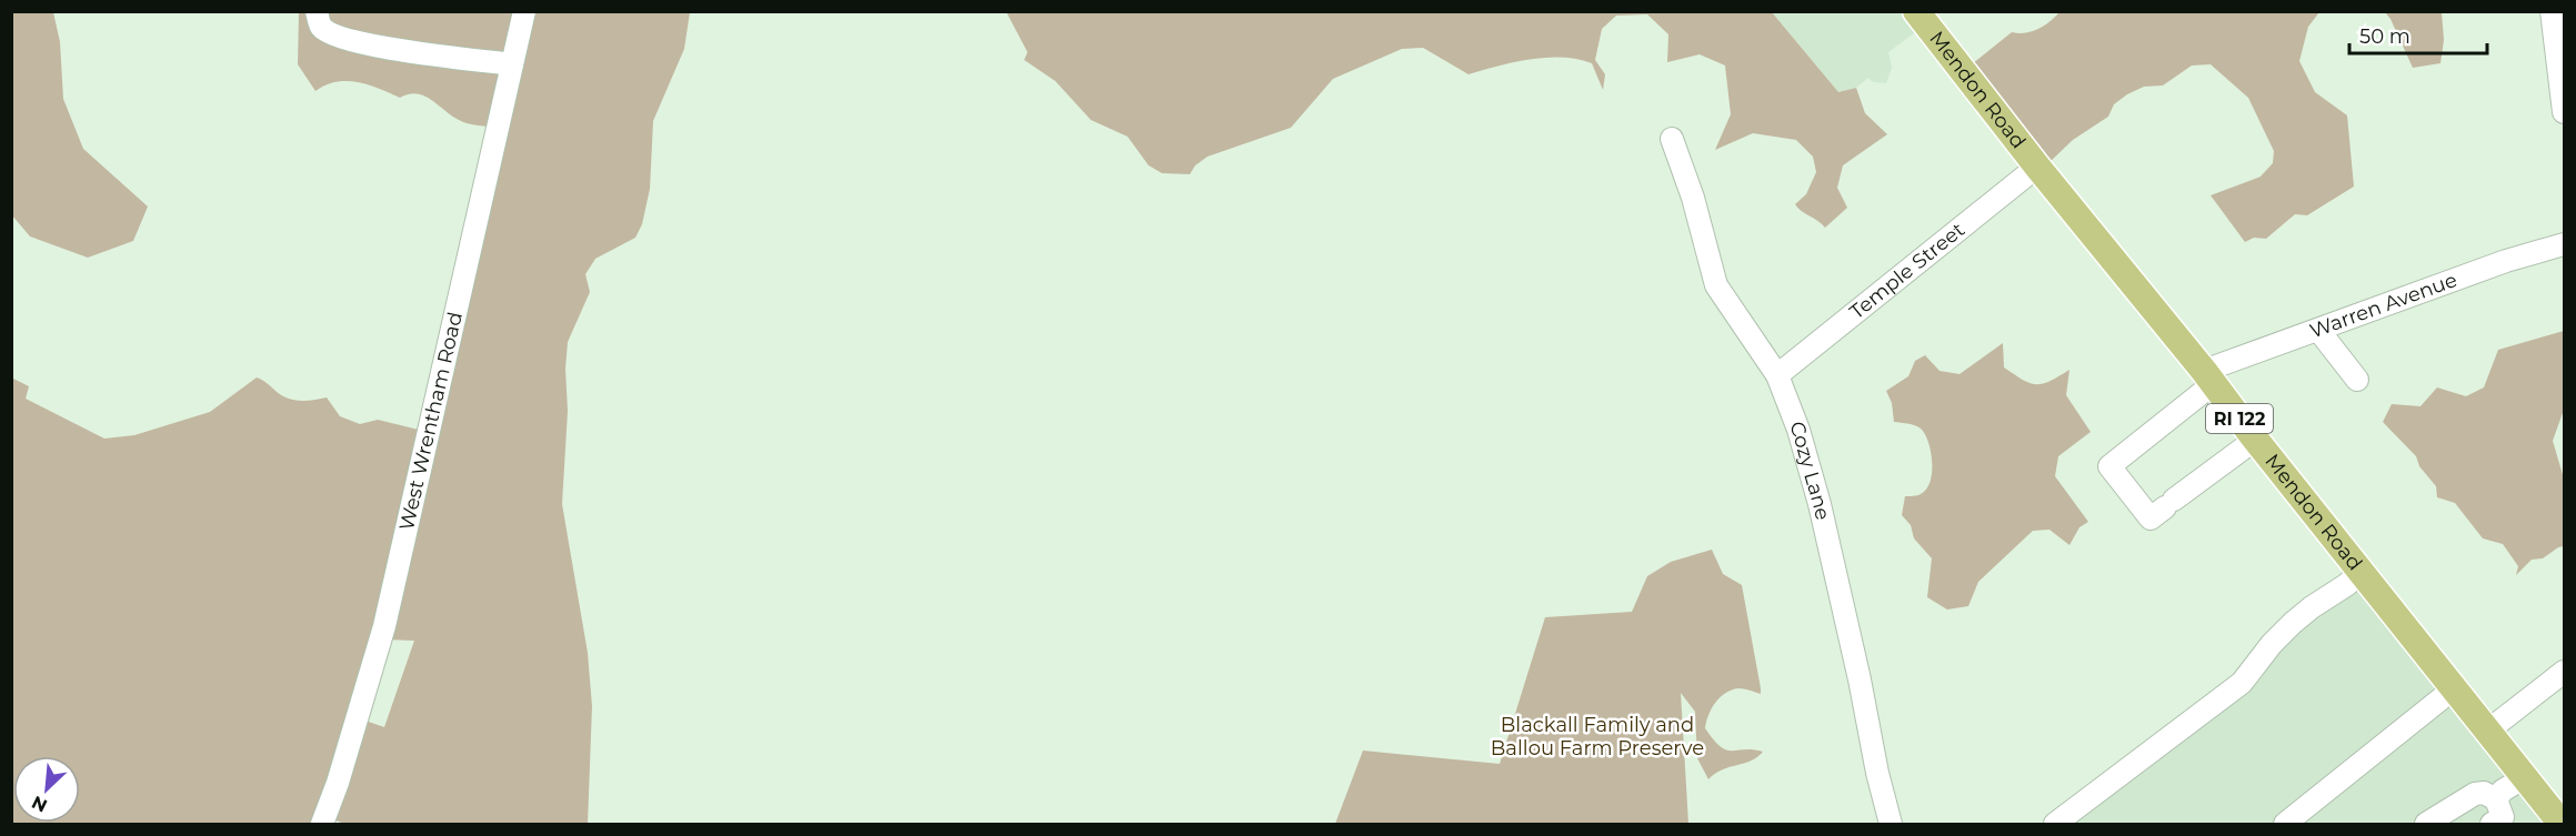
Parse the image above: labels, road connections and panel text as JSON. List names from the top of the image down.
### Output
{
  "streets": {
    "main road": ["Mendon Road", "RI 122"],
    "street": [
      "Temple Street",
      "Warren Avenue",
      "West Wrentham Road",
      "Cozy Lane"
    ]
  },
  "crossings": [
    ["Mendon Road", "Temple Street"],
    ["Mendon Road", "Warren Avenue"],
    ["Temple Street", "Cozy Lane"]
  ],
  "parks": ["Blackall Family and Ballou Farm Preserve"],
  "scale_bar": "50 m",
  "north": "bottom left"
}
